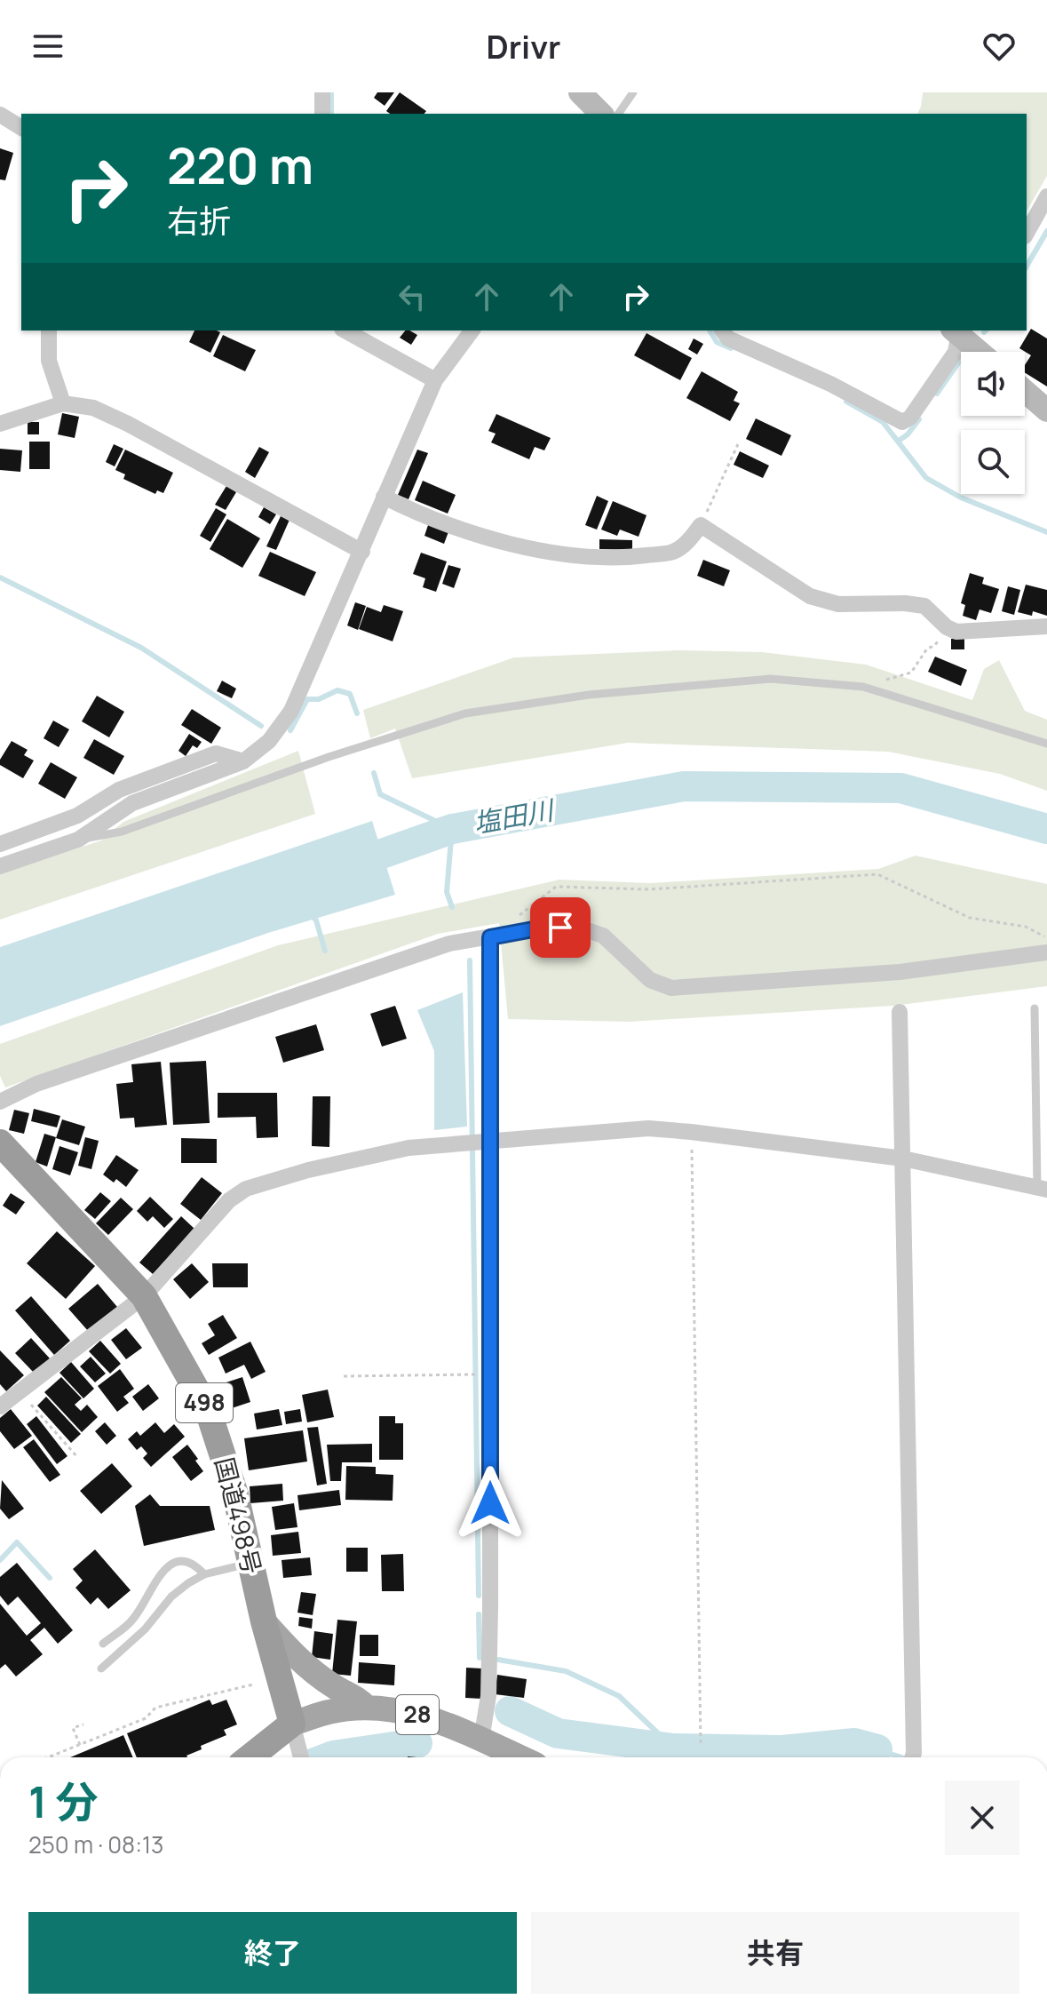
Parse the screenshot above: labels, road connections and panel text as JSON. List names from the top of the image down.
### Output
{
  "streets": {
    "highway": ["498", "国道498号"],
    "main road": ["28"]
  },
  "crossings": [
    ["国道498号", "28"]
  ],
  "water": ["塩田川"],
  "page": {
    "header": "Drivr",
    "turn": ["220 m", "右折"],
    "heading": ["1 分", "250 m · 08:13"],
    "buttons": ["終了", "共有"]
  }
}
